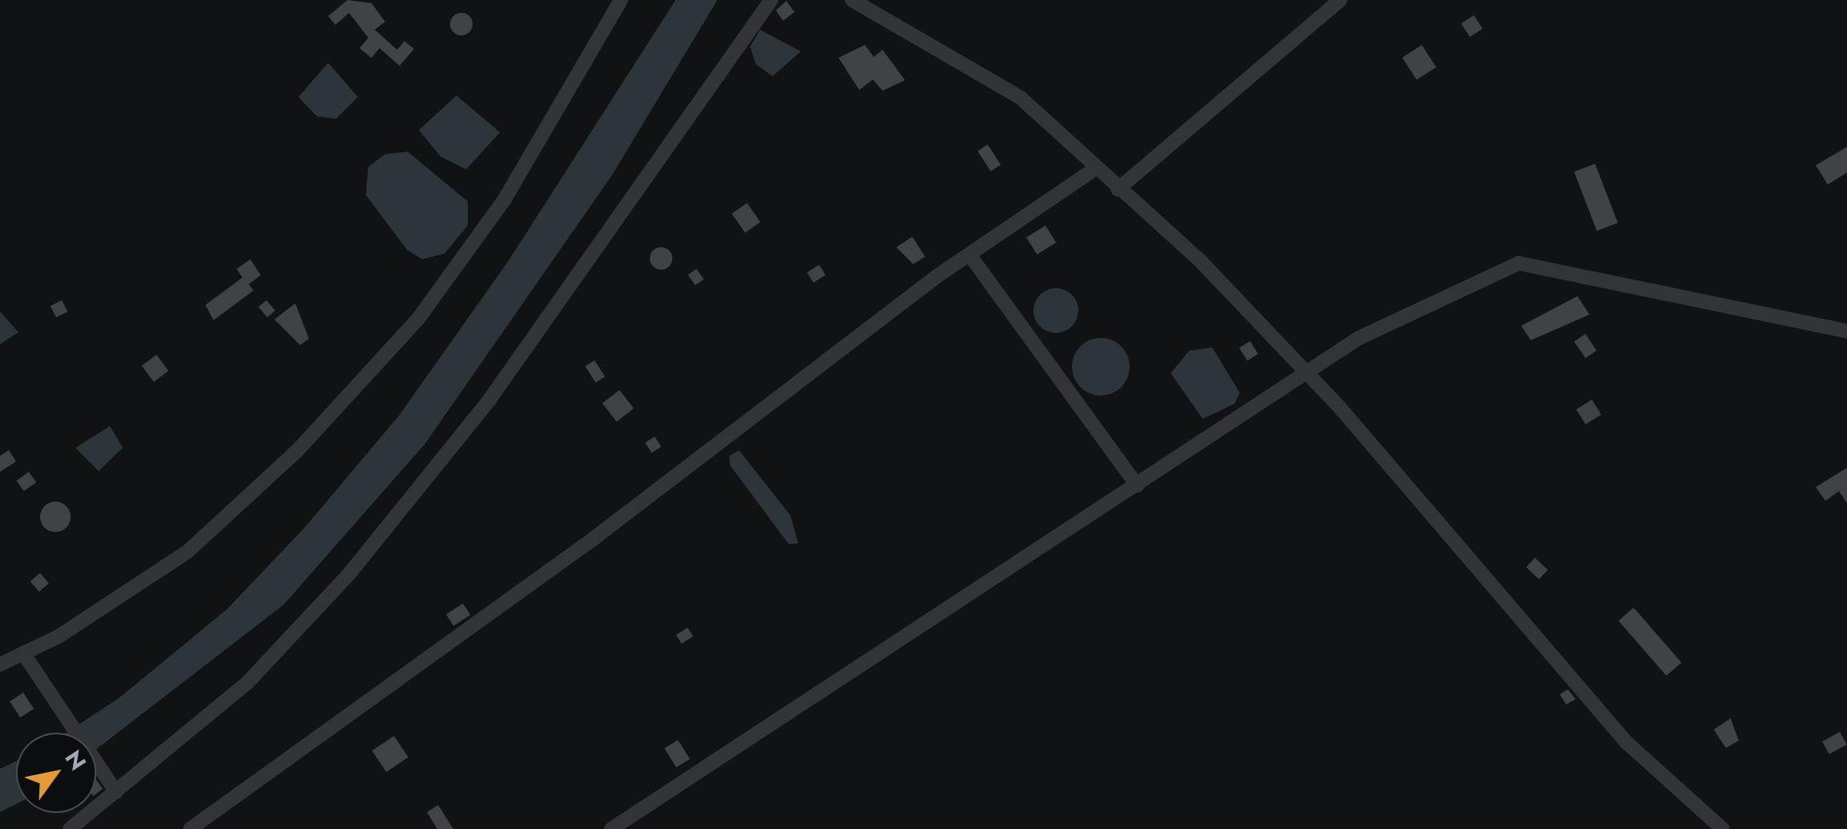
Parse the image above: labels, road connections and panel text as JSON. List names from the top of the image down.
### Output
{
  "north": "top right"
}
